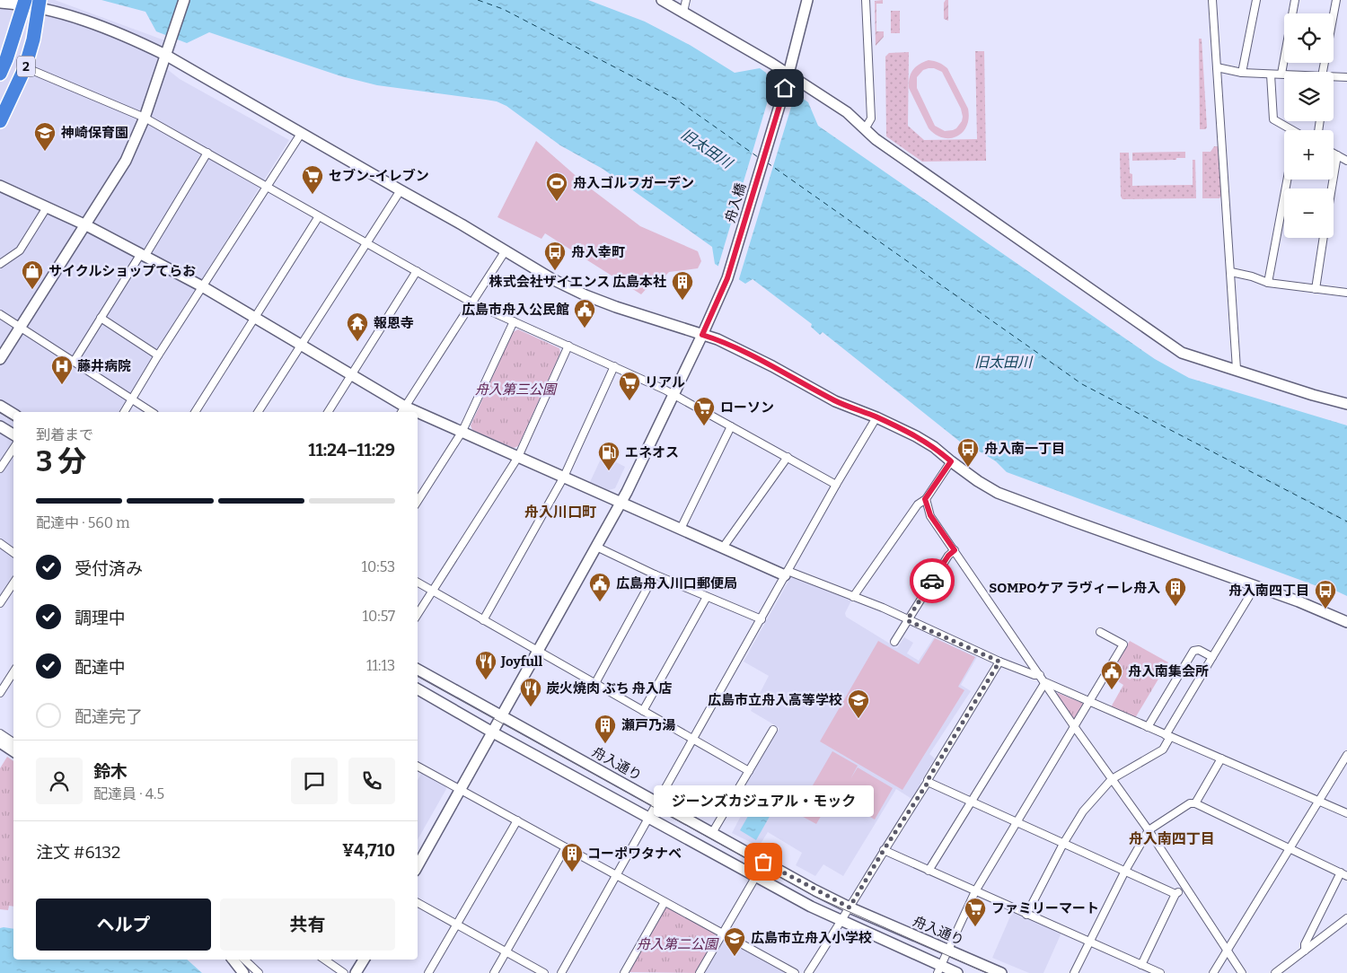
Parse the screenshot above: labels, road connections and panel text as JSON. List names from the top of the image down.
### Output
{
  "streets": {
    "highway": ["2"],
    "street": ["舟入橋", "舟入通り"]
  },
  "crossings": [
    ["舟入橋", "舟入通り"]
  ],
  "districts": ["舟入川口町", "舟入南四丁目"],
  "water": ["旧太田川"],
  "parks": ["舟入第三公園", "舟入第二公園"],
  "places": {
    "school or university": ["神崎保育園", "広島市立舟入高等学校", "広島市立舟入小学校"],
    "supermarket": [
      "セブン-イレブン",
      "リアル",
      "ローソン",
      "ファミリーマート"
    ],
    "sports": ["舟入ゴルフガーデン"],
    "bus stop": ["舟入幸町", "舟入南一丁目", "舟入南四丁目"],
    "shop": ["サイクルショップてらお"],
    "building": [
      "株式会社ザイエンス 広島本社",
      "SOMPOケア ラヴィーレ舟入",
      "瀬戸乃湯",
      "コーポワタナベ"
    ],
    "public building": ["広島市舟入公民館", "広島舟入川口郵便局", "舟入南集会所"],
    "temple": ["報恩寺"],
    "hospital": ["藤井病院"],
    "fuel station": ["エネオス"],
    "restaurant": ["Joyfull", "炭火焼肉 ぶち 舟入店"],
    "other": ["ジーンズカジュアル・モック"]
  },
  "page": {
    "map_buttons": ["+", "−"],
    "heading": ["3 分", "到着まで", "11:24–11:29"],
    "panel": [
      "鈴木",
      "配達員 · 4.5",
      "注文 #6132",
      "¥4,710"
    ],
    "bar": "配達中 · 560 m",
    "list": [
      ["受付済み", "10:53"],
      ["調理中", "10:57"],
      ["配達中", "11:13"],
      "配達完了"
    ],
    "bubble": "ジーンズカジュアル・モック",
    "buttons": ["ヘルプ", "共有"]
  }
}
